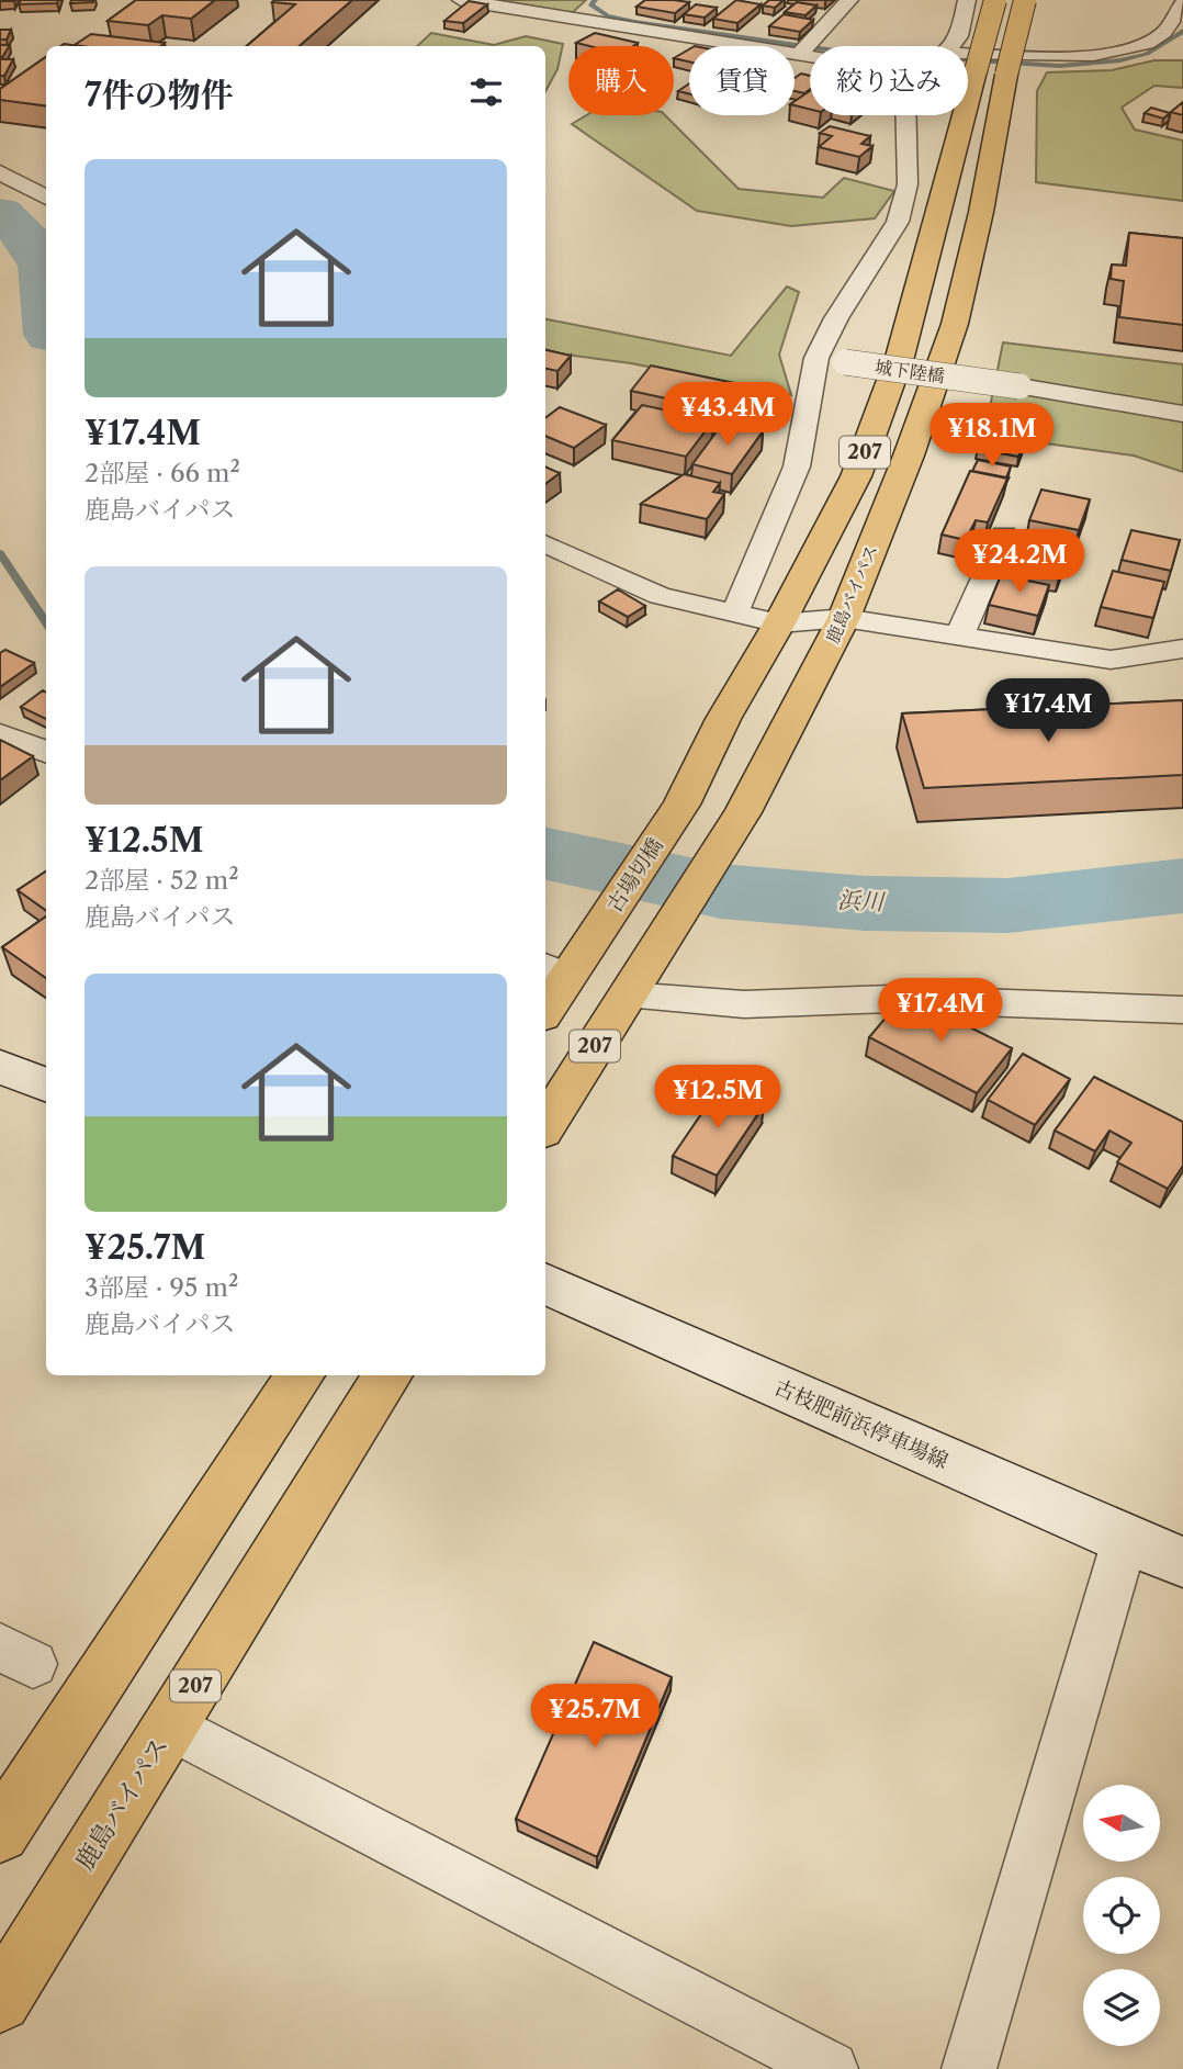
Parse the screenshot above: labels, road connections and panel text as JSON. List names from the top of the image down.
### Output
{
  "streets": {
    "highway": ["207", "鹿島バイパス", "古場切橋"],
    "main road": ["古枝肥前浜停車場線"],
    "street": ["城下陸橋"]
  },
  "crossings": [
    ["207", "古場切橋"]
  ],
  "water": ["浜川"],
  "north": "left",
  "page": {
    "chip": ["購入", "賃貸", "絞り込み"],
    "heading": "7件の物件",
    "list": [
      {
        "name": "¥17.4M",
        "note": "2部屋 · 66 m² · 鹿島バイパス"
      },
      {
        "name": "¥12.5M",
        "note": "2部屋 · 52 m² · 鹿島バイパス"
      },
      {
        "name": "¥25.7M",
        "note": "3部屋 · 95 m² · 鹿島バイパス"
      }
    ],
    "price": [
      "¥43.4M",
      "¥18.1M",
      "¥24.2M",
      "¥17.4M",
      "¥17.4M",
      "¥12.5M",
      "¥25.7M"
    ]
  }
}
